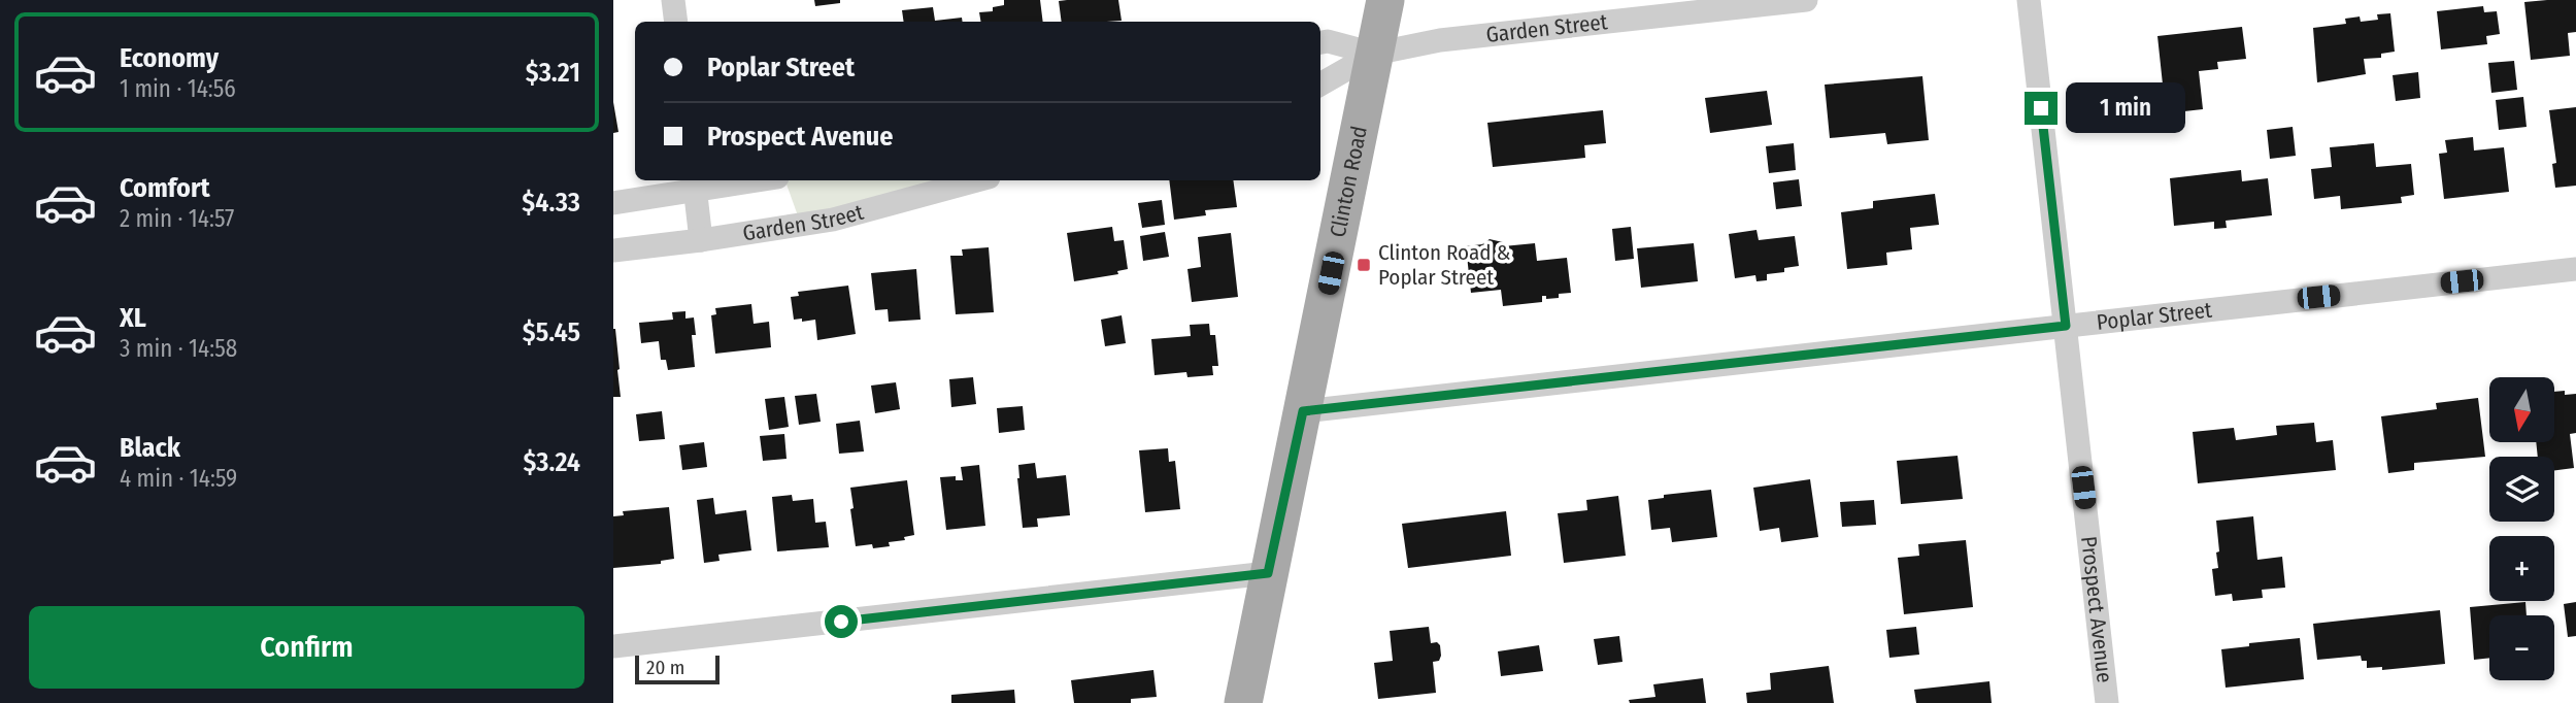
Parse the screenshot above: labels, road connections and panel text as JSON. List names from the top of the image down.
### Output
{
  "streets": {
    "main road": ["Clinton Road"],
    "street": ["Garden Street", "Poplar Street", "Prospect Avenue"]
  },
  "crossings": [
    ["Garden Street", "Clinton Road"],
    ["Clinton Road", "Poplar Street"],
    ["Poplar Street", "Prospect Avenue"]
  ],
  "places": {
    "transit": ["Clinton Road & Poplar Street"]
  },
  "scale_bar": "20 m",
  "north": "bottom",
  "page": {
    "list": [
      {
        "name": "Economy",
        "note": "1 min · 14:56",
        "value": "$3.21"
      },
      {
        "name": "Comfort",
        "note": "2 min · 14:57",
        "value": "$4.33"
      },
      {
        "name": "XL",
        "note": "3 min · 14:58",
        "value": "$5.45"
      },
      {
        "name": "Black",
        "note": "4 min · 14:59",
        "value": "$3.24"
      }
    ],
    "banner": ["Poplar Street", "Prospect Avenue"],
    "bubble": "1 min",
    "map_buttons": ["+", "−"],
    "buttons": "Confirm",
    "scale": "20 m"
  }
}
